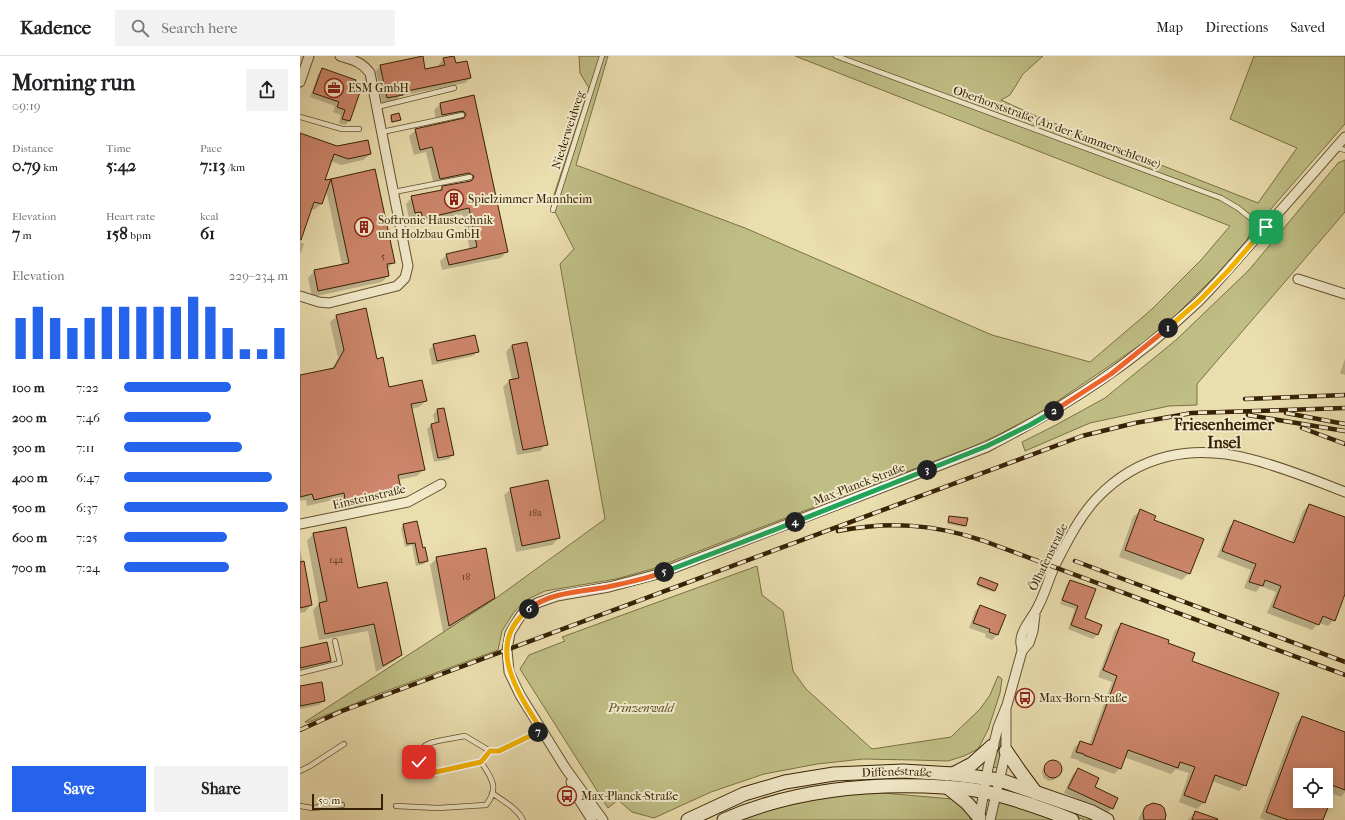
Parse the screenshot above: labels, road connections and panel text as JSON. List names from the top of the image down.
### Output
{
  "streets": {
    "main road": ["Diffenéstraße"],
    "street": ["Max-Planck-Straße", "Einsteinstraße", "Ölhafenstraße"],
    "lane": ["Oberhorststraße (An der Kammerschleuse)", "Niederweidweg"]
  },
  "crossings": [
    ["Oberhorststraße (An der Kammerschleuse)", "Max-Planck-Straße"],
    ["Ölhafenstraße", "Diffenéstraße"]
  ],
  "districts": ["Friesenheimer Insel"],
  "parks": ["Prinzenwald"],
  "places": {
    "office": ["ESM GmbH"],
    "building": ["Spielzimmer Mannheim", "Softronic Haustechnik und Holzbau GmbH"],
    "bus stop": ["Max-Born-Straße", "Max-Planck-Straße"]
  },
  "house_numbers": [
    "5",
    "18a",
    "14a",
    "18"
  ],
  "scale_bar": "50 m",
  "page": {
    "header": "Kadence",
    "search": "Search here",
    "nav": ["Map", "Directions", "Saved"],
    "heading": ["Morning run", "09:19"],
    "stats": [
      ["Distance", "0.79 km"],
      ["Time", "5:42"],
      ["Pace", "7:13 /km"],
      ["Elevation", "7 m"],
      ["Heart rate", "158 bpm"],
      ["kcal", "61"]
    ],
    "chart": ["Elevation", "229–234 m"],
    "pins": [
      "1",
      "2",
      "3",
      "4",
      "5",
      "6",
      "7"
    ],
    "list": [
      {
        "name": "100 m",
        "note": "7:22"
      },
      {
        "name": "200 m",
        "note": "7:46"
      },
      {
        "name": "300 m",
        "note": "7:11"
      },
      {
        "name": "400 m",
        "note": "6:47"
      },
      {
        "name": "500 m",
        "note": "6:37"
      },
      {
        "name": "600 m",
        "note": "7:25"
      },
      {
        "name": "700 m",
        "note": "7:24"
      }
    ],
    "buttons": ["Save", "Share"],
    "scale": "50 m"
  }
}
